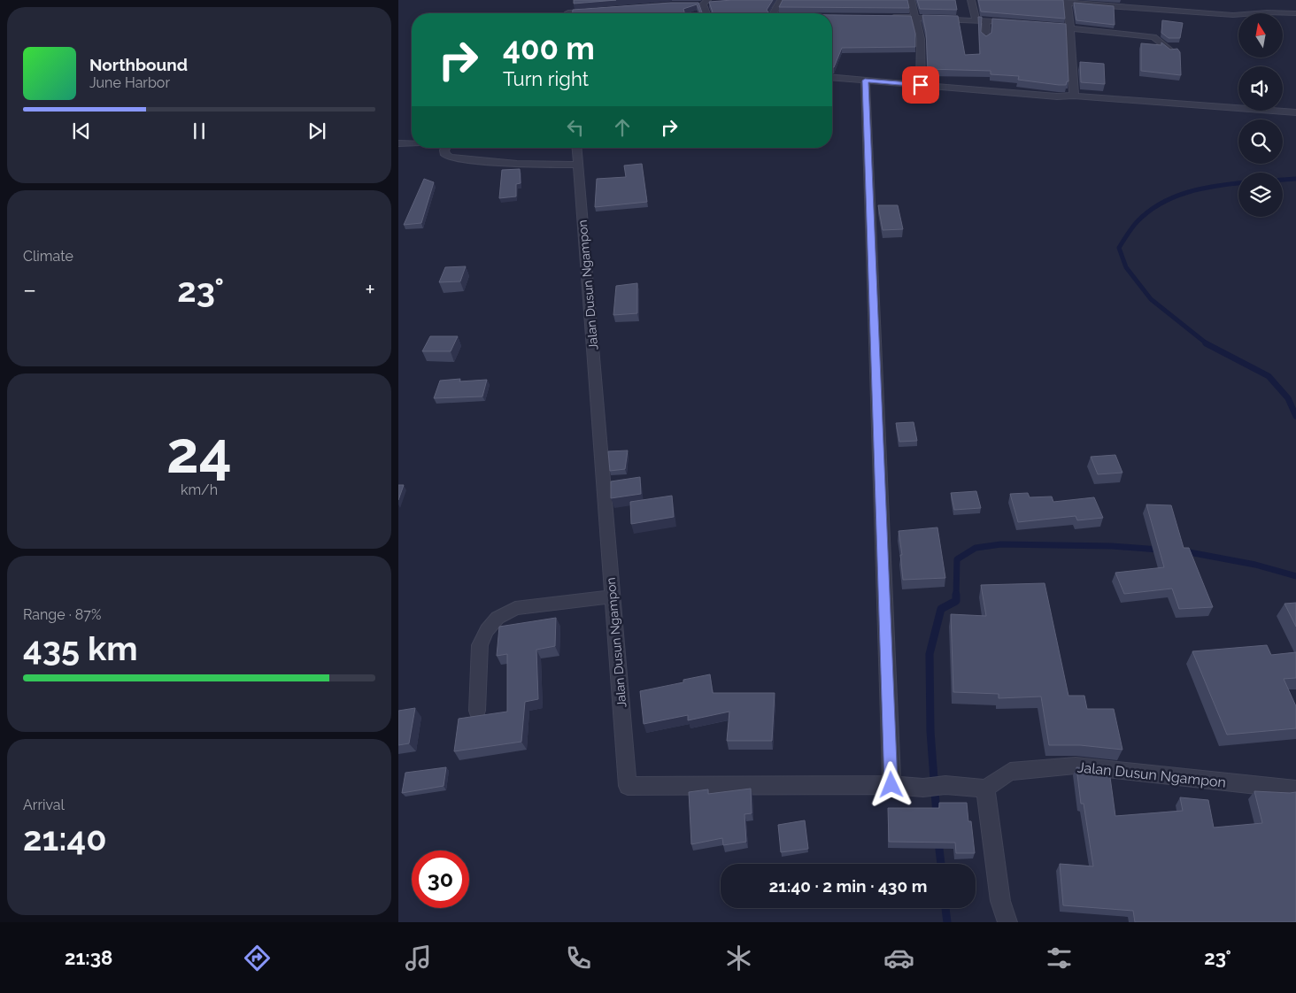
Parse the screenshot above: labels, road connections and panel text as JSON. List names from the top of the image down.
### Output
{
  "streets": {
    "street": ["Jalan Dusun Ngampon"]
  },
  "north": "top",
  "page": {
    "turn": ["400 m", "Turn right"],
    "song": ["Northbound", "June Harbor"],
    "tile": [
      "Climate",
      ["24", "km/h"],
      ["Range · 87%", "435 km"],
      ["Arrival", "21:40"]
    ],
    "heat": ["−", "23°", "+"],
    "limit": "30",
    "trip": "21:40 · 2 min · 430 m",
    "tabs": ["21:38", "23°"]
  }
}
